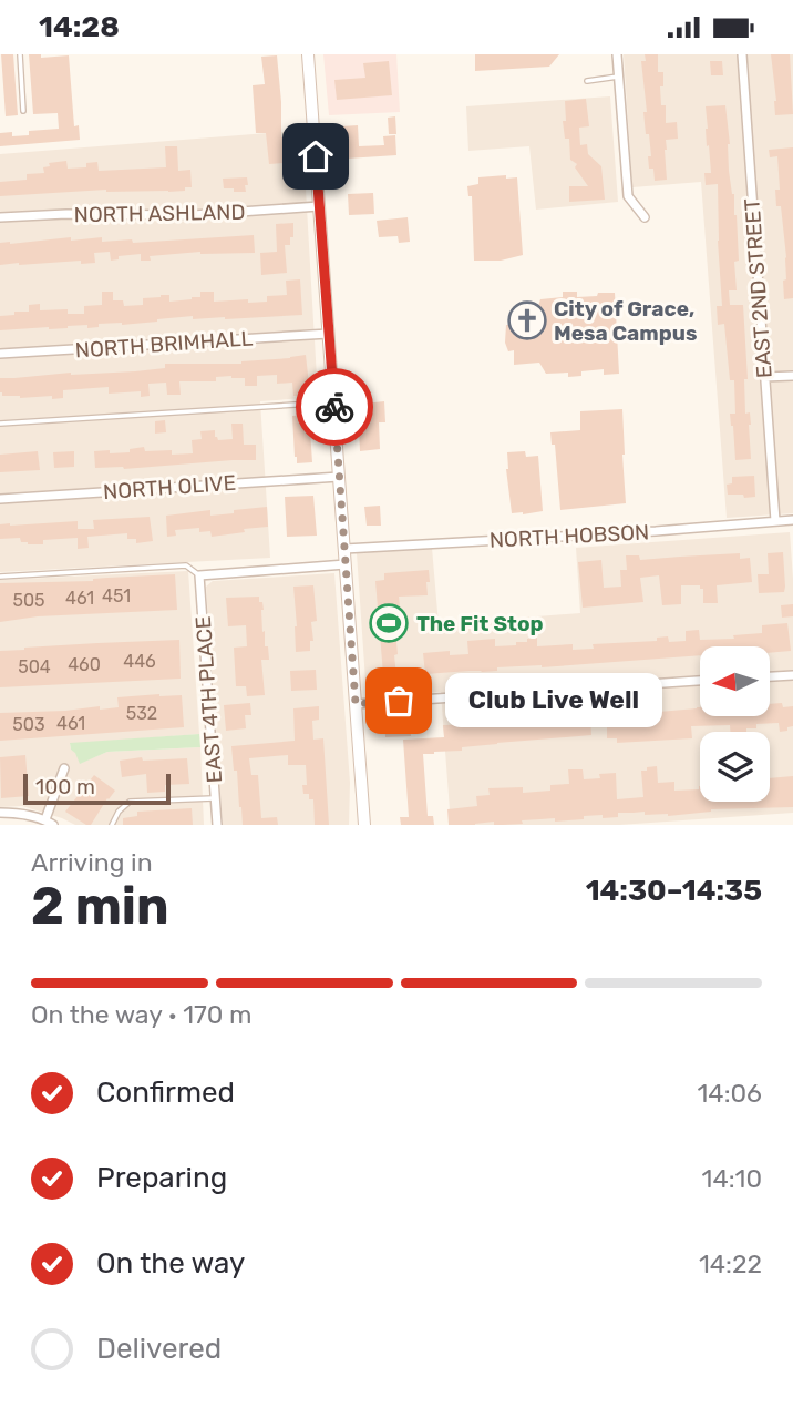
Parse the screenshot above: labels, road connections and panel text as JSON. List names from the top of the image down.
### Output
{
  "streets": {
    "street": [
      "NORTH ASHLAND",
      "EAST 2ND STREET",
      "NORTH BRIMHALL",
      "NORTH OLIVE",
      "NORTH HOBSON",
      "EAST 4TH PLACE"
    ]
  },
  "crossings": [
    ["EAST 2ND STREET", "NORTH HOBSON"]
  ],
  "places": {
    "church": ["City of Grace, Mesa Campus"],
    "sports": ["The Fit Stop"],
    "other": ["Club Live Well"]
  },
  "house_numbers": [
    "451",
    "461",
    "505",
    "446",
    "460",
    "504",
    "532",
    "461",
    "503"
  ],
  "scale_bar": "100 m",
  "north": "left",
  "page": {
    "status": "14:28",
    "bubble": "Club Live Well",
    "scale": "100 m",
    "heading": ["2 min", "Arriving in", "14:30–14:35"],
    "bar": "On the way · 170 m",
    "list": [
      ["Confirmed", "14:06"],
      ["Preparing", "14:10"],
      ["On the way", "14:22"],
      "Delivered"
    ]
  }
}
